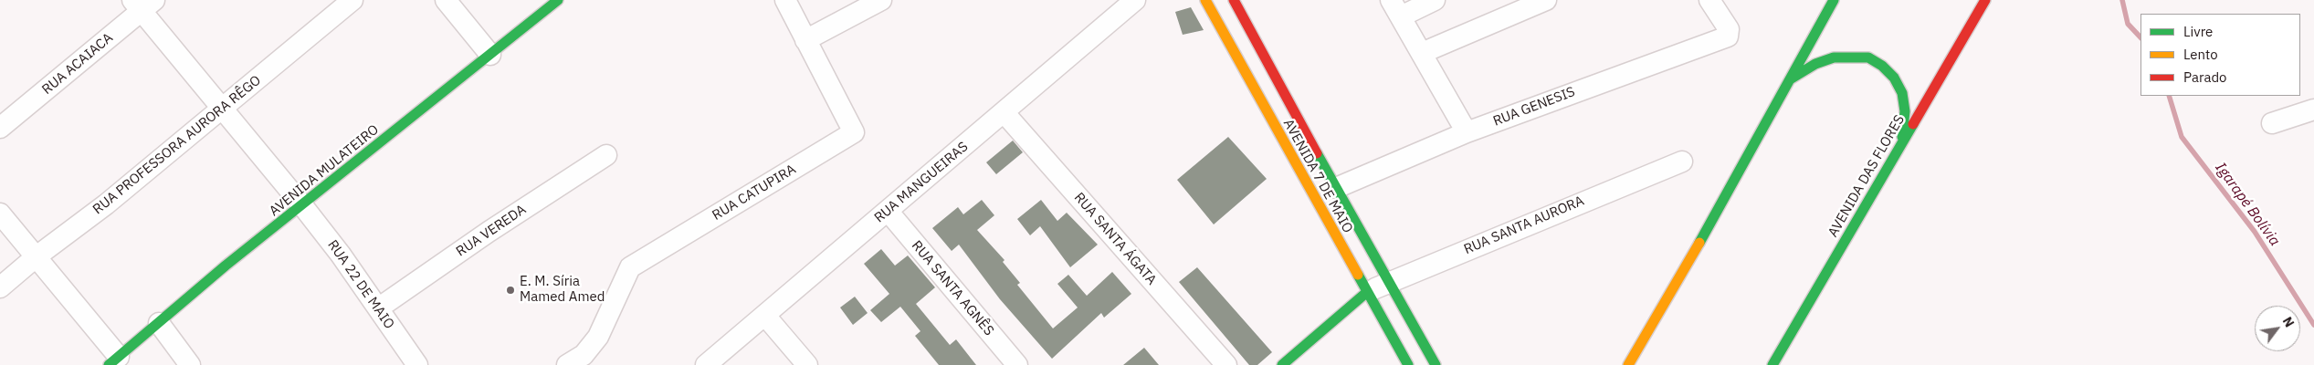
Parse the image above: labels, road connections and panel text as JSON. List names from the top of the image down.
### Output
{
  "streets": {
    "main road": ["AVENIDA MULATEIRO", "AVENIDA 7 DE MAIO", "AVENIDA DAS FLORES"],
    "street": [
      "RUA ACAIACA",
      "RUA GENESIS",
      "RUA PROFESSORA AURORA RÊGO",
      "RUA MANGUEIRAS",
      "RUA CATUPIRA",
      "RUA SANTA AURORA",
      "RUA VEREDA",
      "RUA SANTA ÁGATA",
      "RUA 22 DE MAIO",
      "RUA SANTA AGNÊS"
    ]
  },
  "crossings": [
    ["RUA ACAIACA", "RUA 22 DE MAIO"],
    ["RUA GENESIS", "AVENIDA 7 DE MAIO"],
    ["RUA PROFESSORA AURORA RÊGO", "RUA 22 DE MAIO"],
    ["AVENIDA MULATEIRO", "RUA 22 DE MAIO"],
    ["AVENIDA 7 DE MAIO", "RUA SANTA AURORA"],
    ["RUA MANGUEIRAS", "RUA SANTA ÁGATA"],
    ["RUA MANGUEIRAS", "RUA SANTA AGNÊS"],
    ["RUA VEREDA", "RUA 22 DE MAIO"]
  ],
  "water": ["Igarapé Bolívia"],
  "places": ["E. M. Síria Mamed Amed"],
  "legend": ["Livre", "Lento", "Parado"],
  "north": "top right"
}
